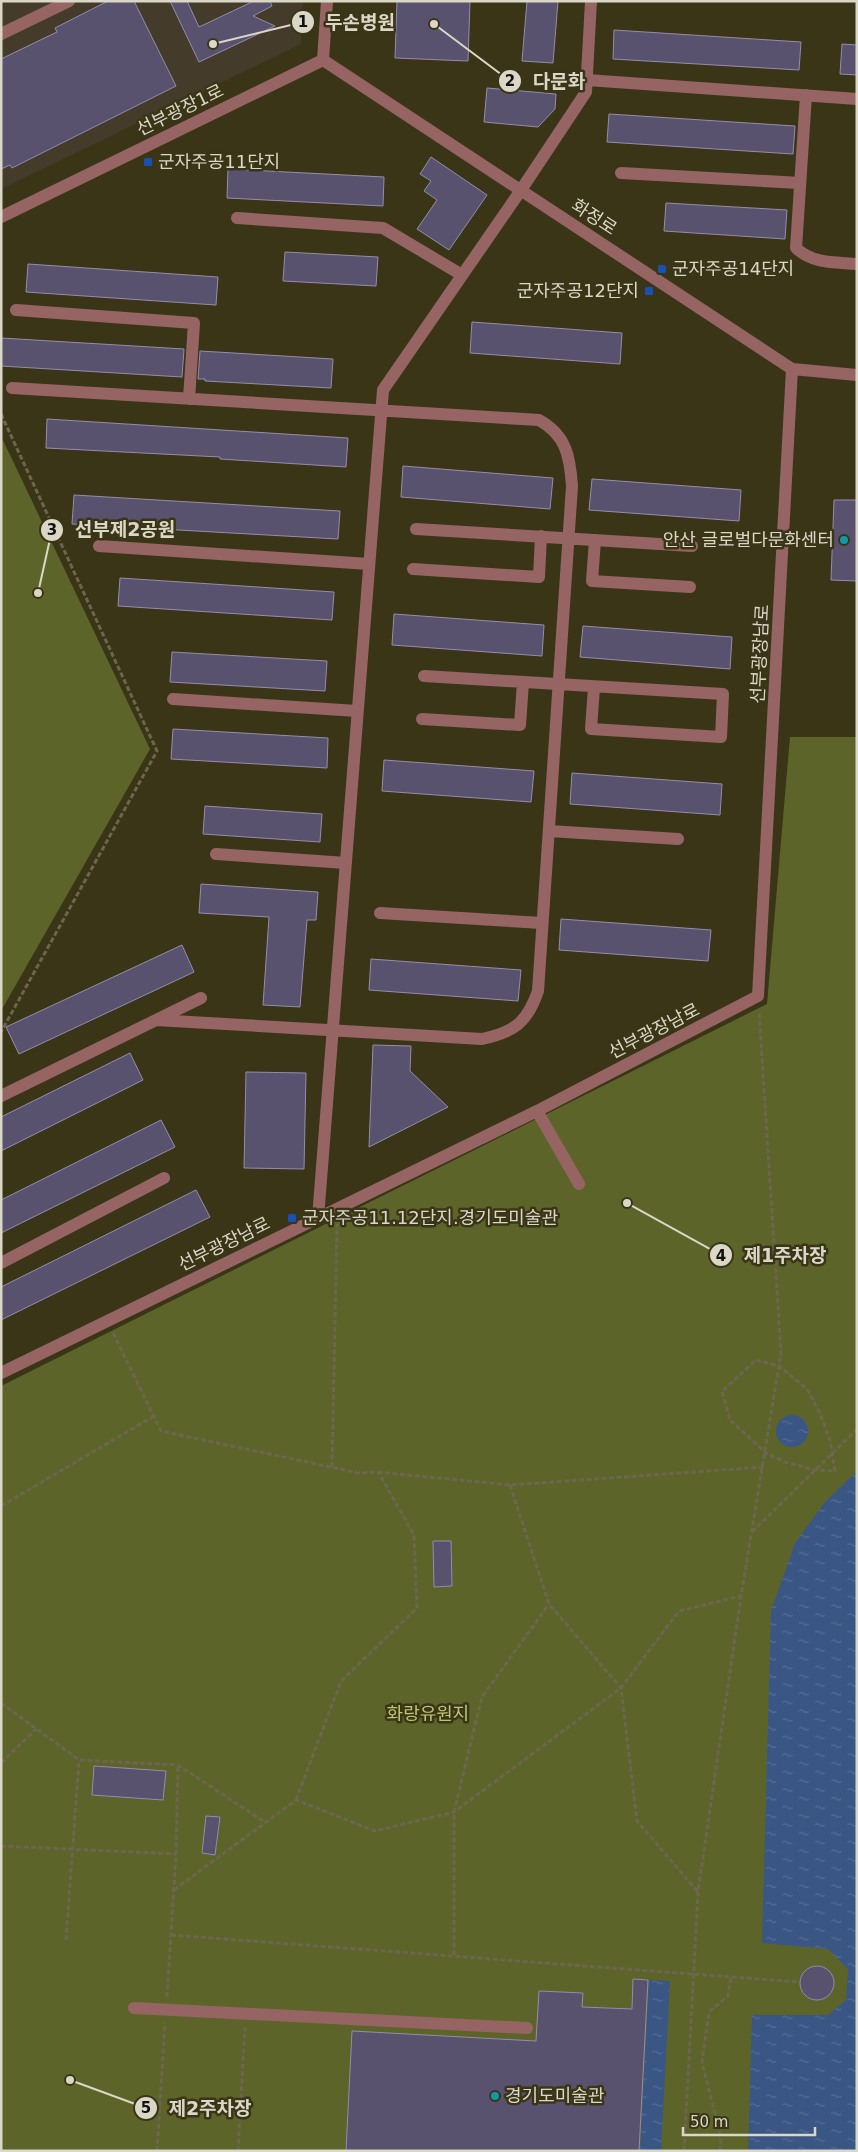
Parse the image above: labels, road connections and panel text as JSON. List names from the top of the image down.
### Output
{
  "streets": {
    "street": ["선부광장1로", "화정로", "선부광장남로"]
  },
  "crossings": [
    ["선부광장1로", "화정로"],
    ["화정로", "선부광장남로"]
  ],
  "parks": ["화랑유원지"],
  "places": {
    "other": [
      "다문화",
      "두손병원",
      "안산 글로벌다문화센터",
      "선부제2공원",
      "제1주차장",
      "제2주차장",
      "경기도미술관"
    ],
    "transit": [
      "군자주공11단지",
      "군자주공14단지",
      "군자주공12단지",
      "군자주공11.12단지.경기도미술관"
    ]
  },
  "scale_bar": "50 m"
}
